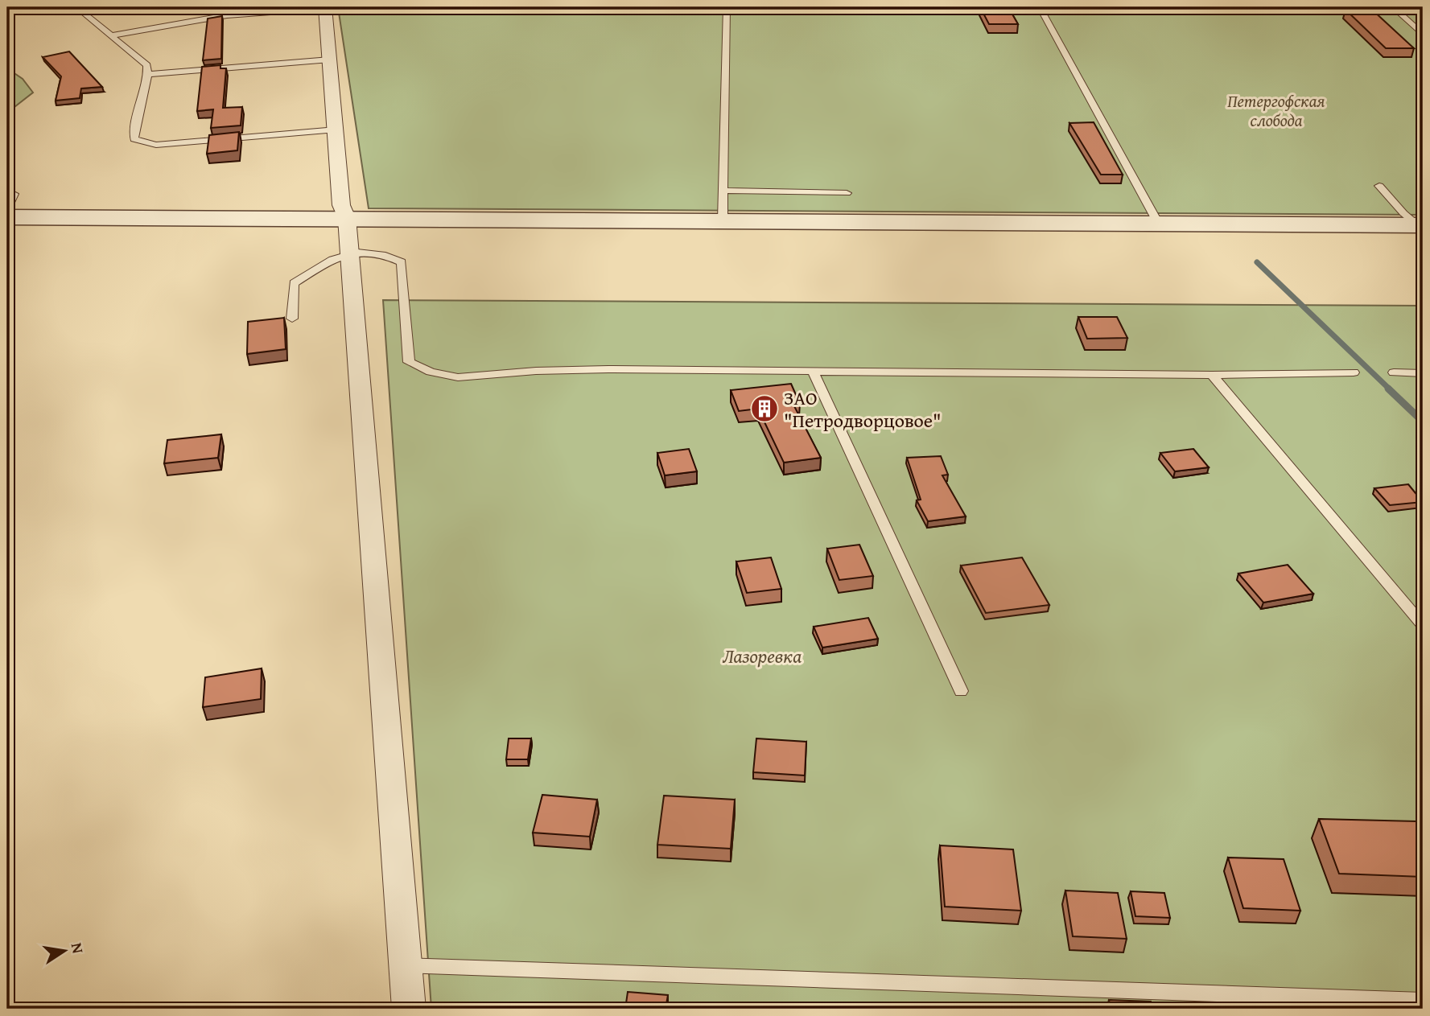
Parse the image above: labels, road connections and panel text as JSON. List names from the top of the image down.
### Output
{
  "parks": ["Петергофская слобода", "Лазоревка"],
  "places": {
    "building": ["ЗАО \"Петродворцовое\""]
  },
  "north": "right"
}
